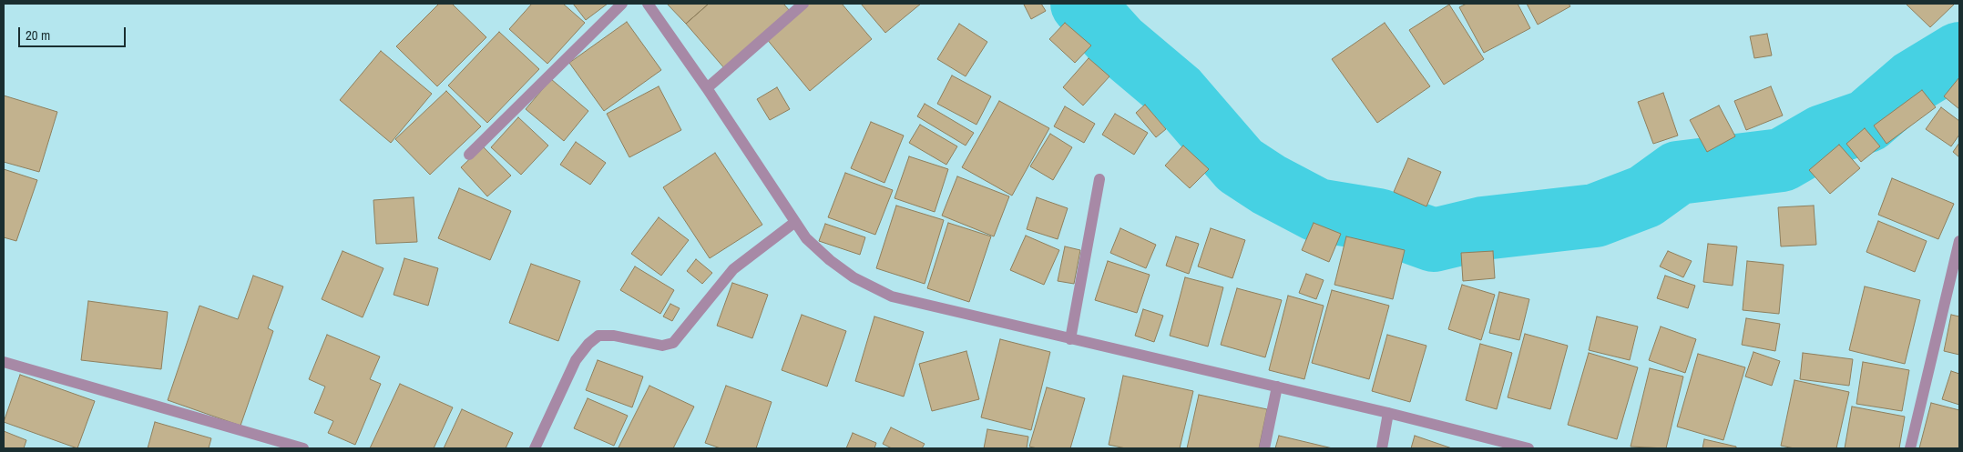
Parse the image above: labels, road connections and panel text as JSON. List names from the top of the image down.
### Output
{
  "scale_bar": "20 m"
}
